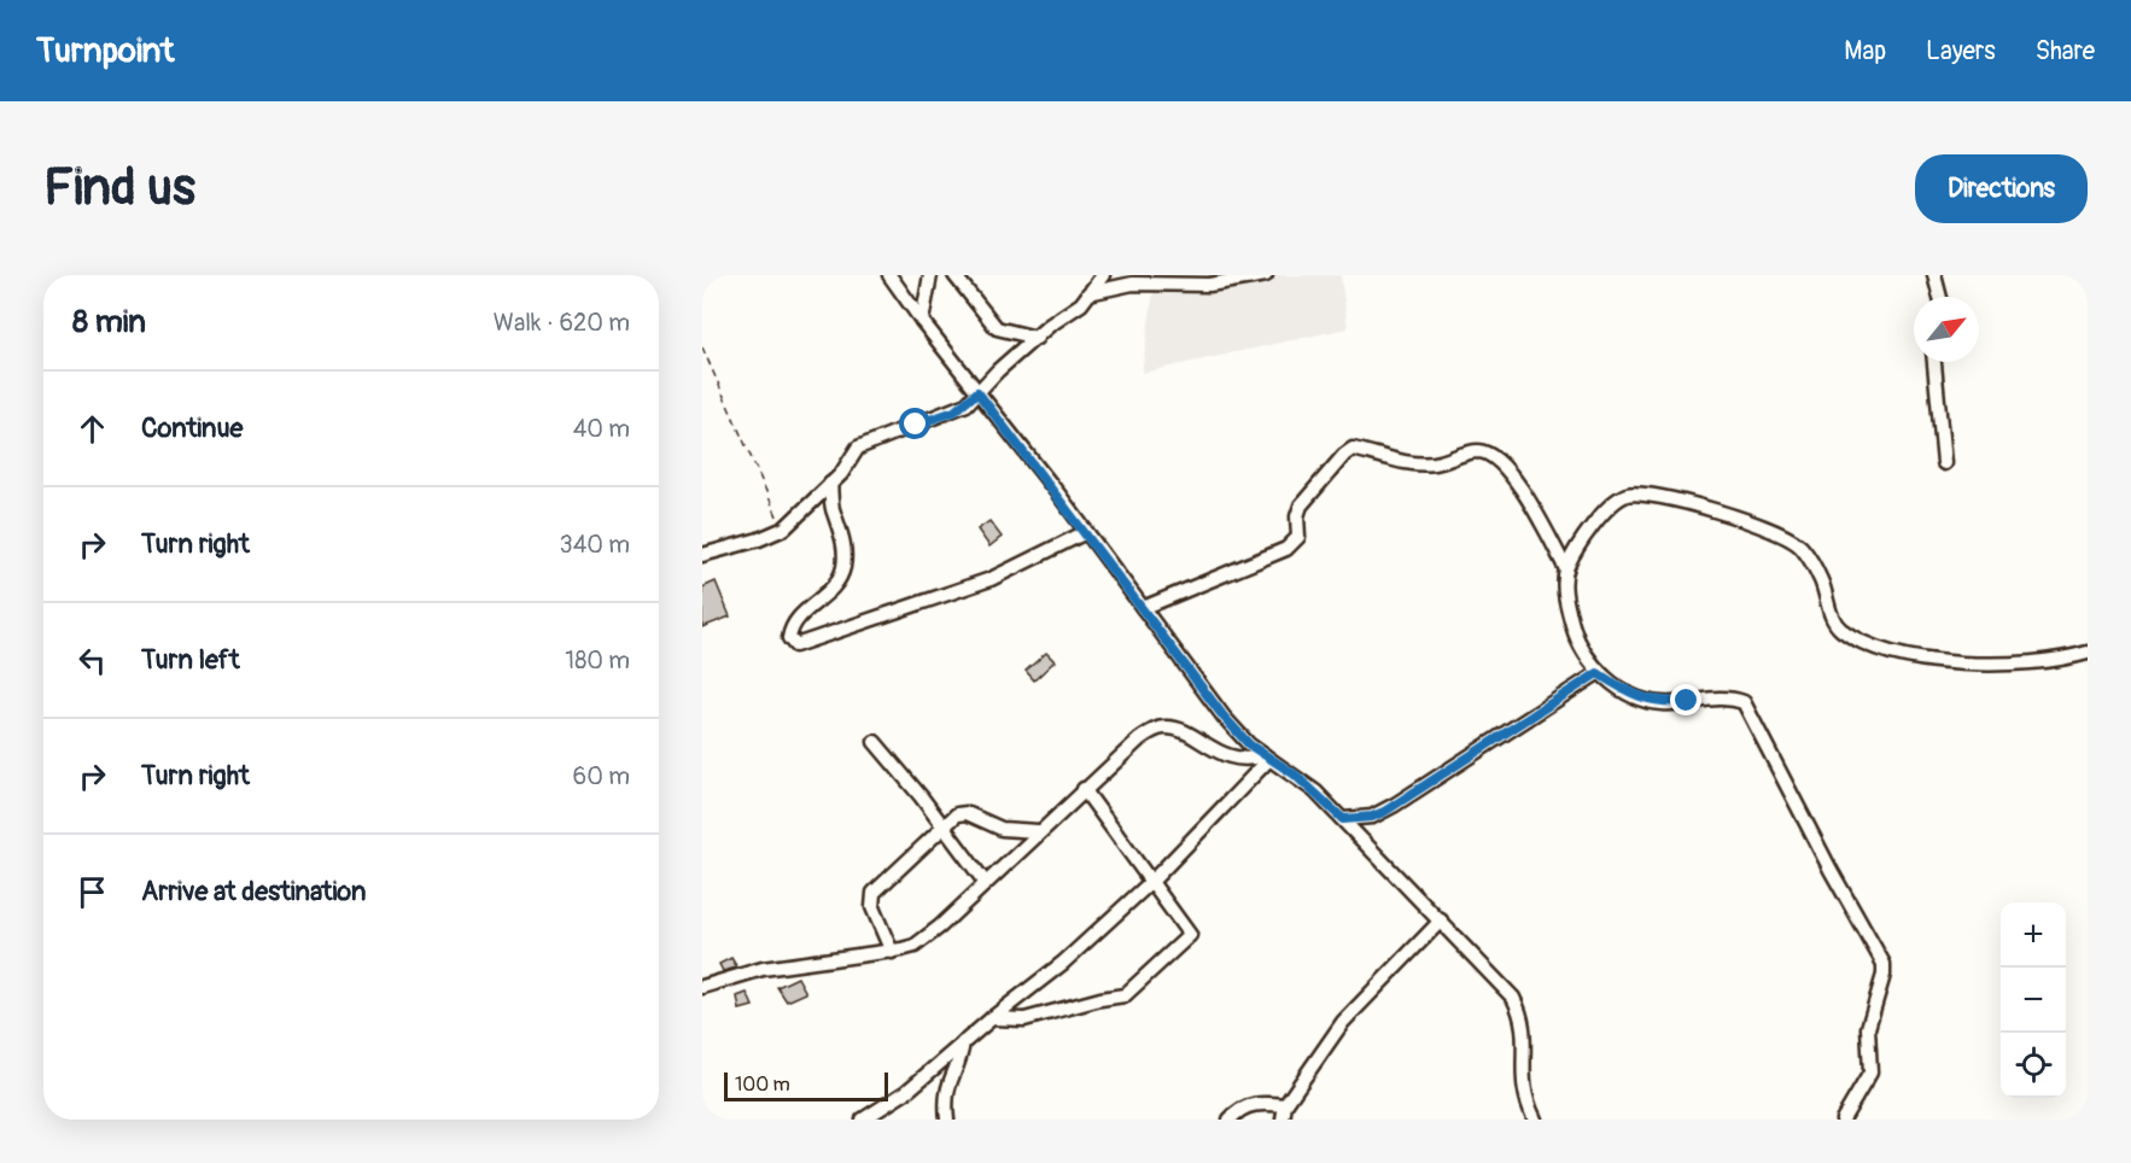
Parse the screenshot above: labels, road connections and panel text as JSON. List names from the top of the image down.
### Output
{
  "scale_bar": "100 m",
  "north": "top right",
  "page": {
    "header": "Turnpoint",
    "nav": ["Map", "Layers", "Share"],
    "buttons": "Directions",
    "title": "Find us",
    "heading": ["8 min", "Walk · 620 m"],
    "list": [
      ["Continue", "40 m"],
      ["Turn right", "340 m"],
      ["Turn left", "180 m"],
      ["Turn right", "60 m"],
      "Arrive at destination"
    ],
    "map_buttons": ["+", "−"],
    "scale": "100 m"
  }
}
